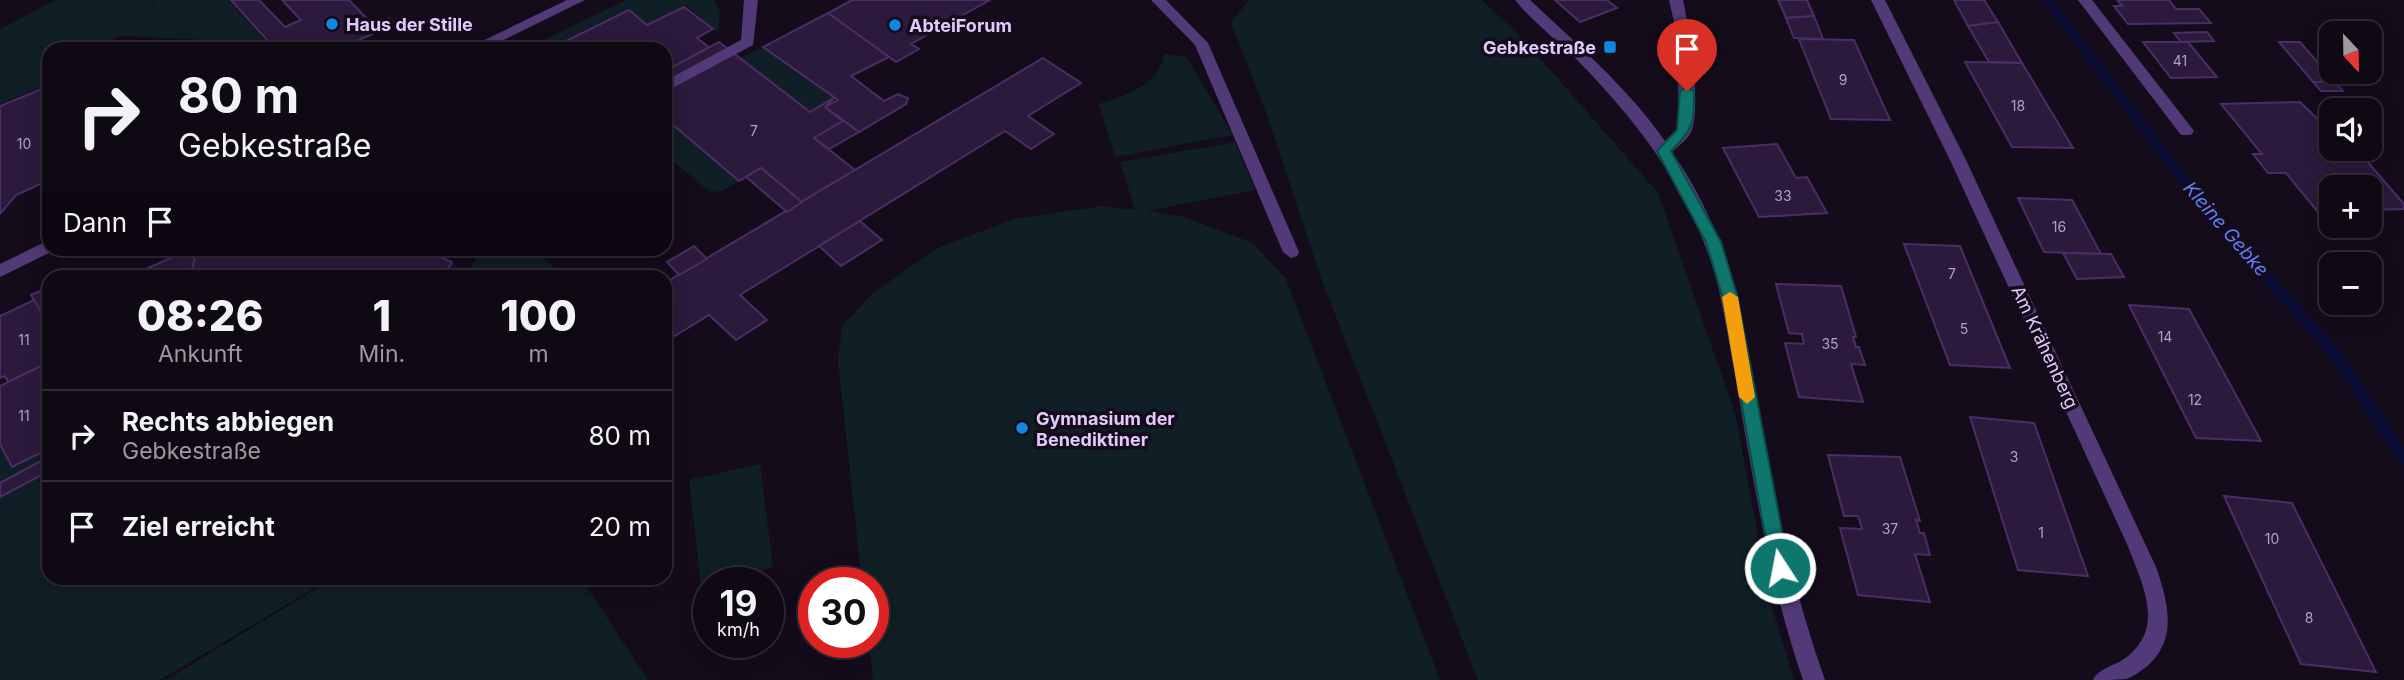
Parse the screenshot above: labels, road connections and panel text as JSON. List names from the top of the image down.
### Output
{
  "streets": {
    "street": ["Am Krähenberg"]
  },
  "water": ["Kleine Gebke"],
  "places": {
    "other": ["Haus der Stille", "AbteiForum", "Gymnasium der Benediktiner"],
    "transit": ["Gebkestraße"]
  },
  "house_numbers": [
    "41",
    "9",
    "18",
    "7",
    "10",
    "33",
    "16",
    "7",
    "5",
    "14",
    "11",
    "35",
    "12",
    "11",
    "3",
    "37",
    "1",
    "10",
    "8"
  ],
  "north": "bottom",
  "page": {
    "map_buttons": ["+", "−"],
    "turn": ["80 m", "Gebkestraße"],
    "then": "Dann",
    "eta": [
      "08:26",
      "Ankunft",
      "1",
      "Min.",
      "100",
      "m"
    ],
    "list": [
      {
        "name": "Rechts abbiegen",
        "note": "Gebkestraße",
        "value": "80 m"
      },
      {
        "name": "Ziel erreicht",
        "value": "20 m"
      }
    ],
    "speed": "19 km/h",
    "limit": "30"
  }
}
